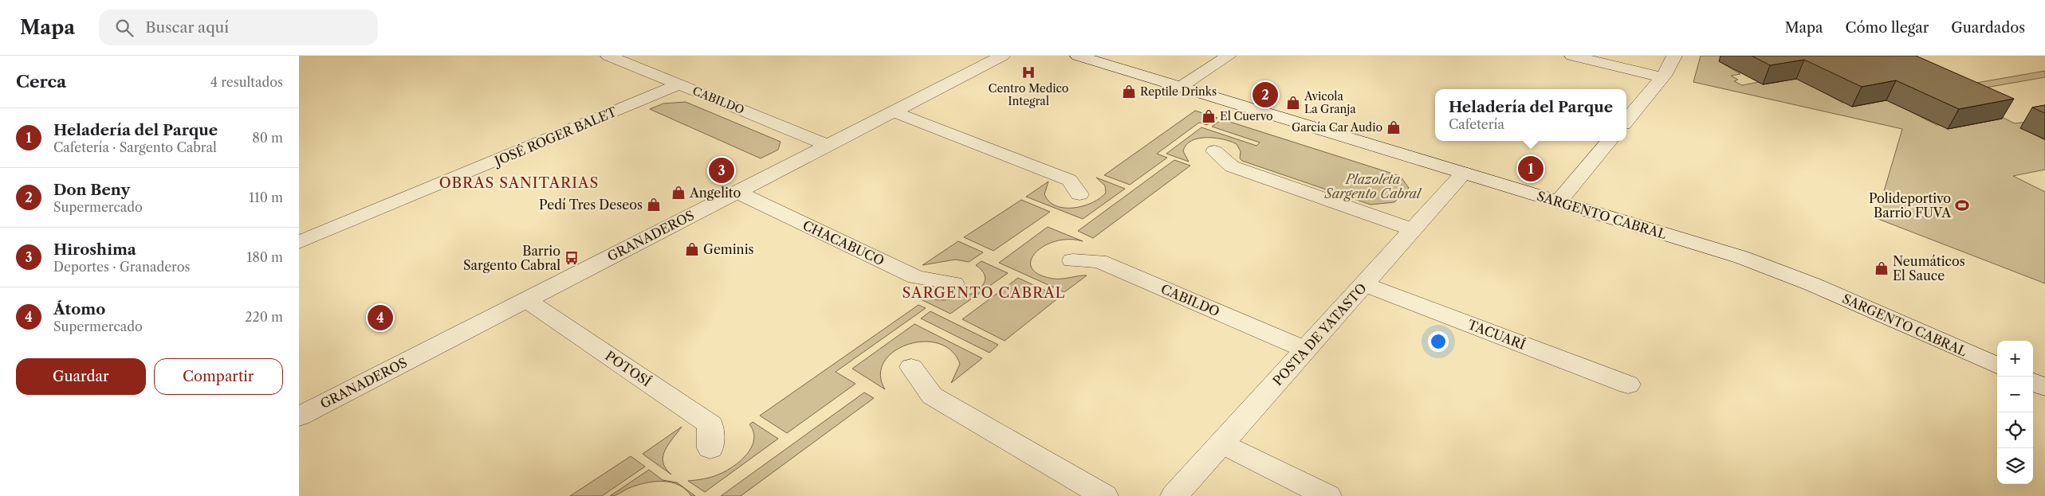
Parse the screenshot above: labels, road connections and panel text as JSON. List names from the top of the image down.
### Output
{
  "streets": {
    "street": [
      "CABILDO",
      "JOSÉ ROGER BALET",
      "SARGENTO CABRAL",
      "GRANADEROS",
      "CHACABUCO",
      "POSTA DE YATASTO",
      "TACUARÍ",
      "POTOSÍ"
    ]
  },
  "crossings": [
    ["CABILDO", "JOSÉ ROGER BALET"],
    ["CABILDO", "GRANADEROS"],
    ["CABILDO", "POSTA DE YATASTO"],
    ["SARGENTO CABRAL", "POSTA DE YATASTO"],
    ["GRANADEROS", "CHACABUCO"],
    ["GRANADEROS", "POTOSÍ"],
    ["POSTA DE YATASTO", "TACUARÍ"]
  ],
  "districts": ["OBRAS SANITARIAS", "SARGENTO CABRAL"],
  "parks": ["Plazoleta Sargento Cabral"],
  "places": {
    "hospital": ["Centro Medico Integral"],
    "shop": [
      "Reptile Drinks",
      "Avicola La Granja",
      "El Cuervo",
      "García Car Audio",
      "Angelito",
      "Pedí Tres Deseos",
      "Geminis",
      "Neumáticos El Sauce"
    ],
    "sports": ["Polideportivo Barrio FUVA"],
    "bus stop": ["Barrio Sargento Cabral"]
  },
  "page": {
    "header": "Mapa",
    "search": "Buscar aquí",
    "nav": ["Mapa", "Cómo llegar", "Guardados"],
    "heading": ["Cerca", "4 resultados"],
    "pins": [
      "2",
      "1",
      "3",
      "4"
    ],
    "popup": ["Heladería del Parque", "Cafetería"],
    "list": [
      {
        "mark": "1",
        "name": "Heladería del Parque",
        "note": "Cafetería · Sargento Cabral",
        "value": "80 m"
      },
      {
        "mark": "2",
        "name": "Don Beny",
        "note": "Supermercado",
        "value": "110 m"
      },
      {
        "mark": "3",
        "name": "Hiroshima",
        "note": "Deportes · Granaderos",
        "value": "180 m"
      },
      {
        "mark": "4",
        "name": "Átomo",
        "note": "Supermercado",
        "value": "220 m"
      }
    ],
    "map_buttons": ["+", "−"],
    "buttons": ["Guardar", "Compartir"]
  }
}
